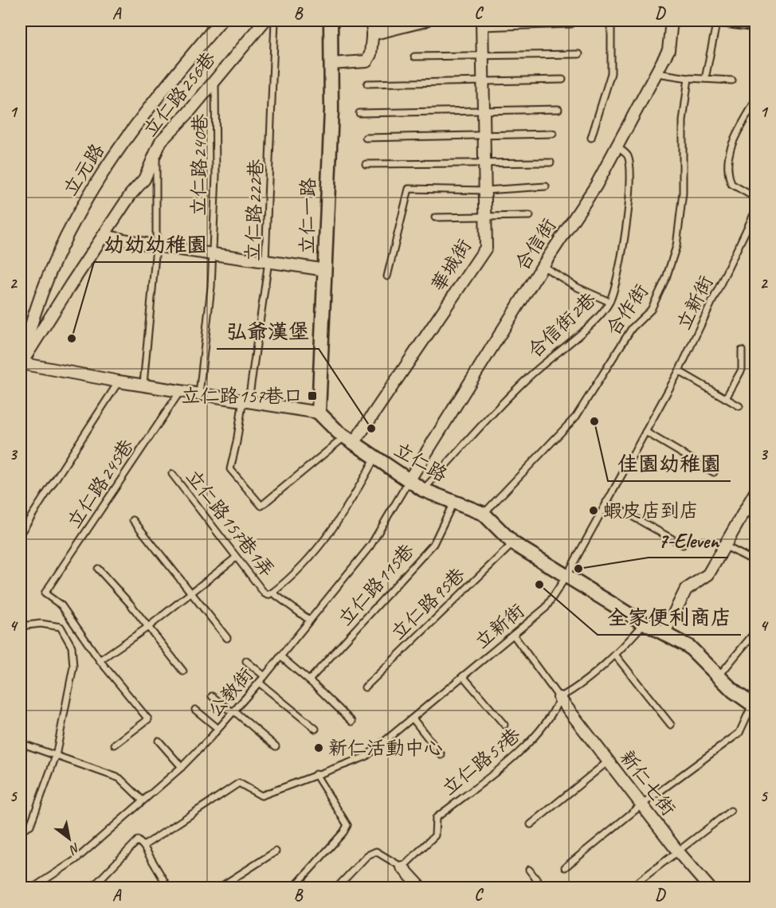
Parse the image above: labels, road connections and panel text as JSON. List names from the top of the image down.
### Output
{
  "streets": {
    "street": [
      "立仁路256巷",
      "立元路",
      "立仁一路",
      "合信街",
      "華城街",
      "立仁路",
      "新仁七街"
    ],
    "lane": [
      "立仁路240巷",
      "立仁路222巷",
      "立新街",
      "合作街",
      "合信街2巷",
      "立仁路245巷",
      "立仁路157巷1弄",
      "立仁路115巷",
      "立仁路95巷",
      "公教街",
      "立仁路57巷"
    ]
  },
  "crossings": [
    ["立仁路256巷", "立仁路240巷"],
    ["立仁路256巷", "立元路"],
    ["立仁路222巷", "華城街"],
    ["立仁路222巷", "立仁路"],
    ["立仁一路", "立仁路"],
    ["合信街", "合信街2巷"],
    ["合信街", "立仁路"],
    ["合信街", "公教街"],
    ["華城街", "立仁路"],
    ["立新街", "立仁路"],
    ["合作街", "立仁路"],
    ["合信街2巷", "立仁路"],
    ["立仁路", "立仁路115巷"],
    ["立仁路", "立仁路95巷"],
    ["立仁路", "公教街"],
    ["立仁路157巷1弄", "公教街"],
    ["立仁路57巷", "新仁七街"]
  ],
  "places": {
    "other": [
      "幼幼幼稚園",
      "佳園幼稚園",
      "弘爺漢堡",
      "蝦皮店到店",
      "7-Eleven",
      "全家便利商店",
      "新仁活動中心"
    ],
    "transit": ["立仁路157巷口"]
  },
  "north": "bottom right",
  "grid": {
    "columns": [
      "A",
      "B",
      "C",
      "D"
    ],
    "rows": [
      "1",
      "2",
      "3",
      "4",
      "5"
    ]
  }
}
